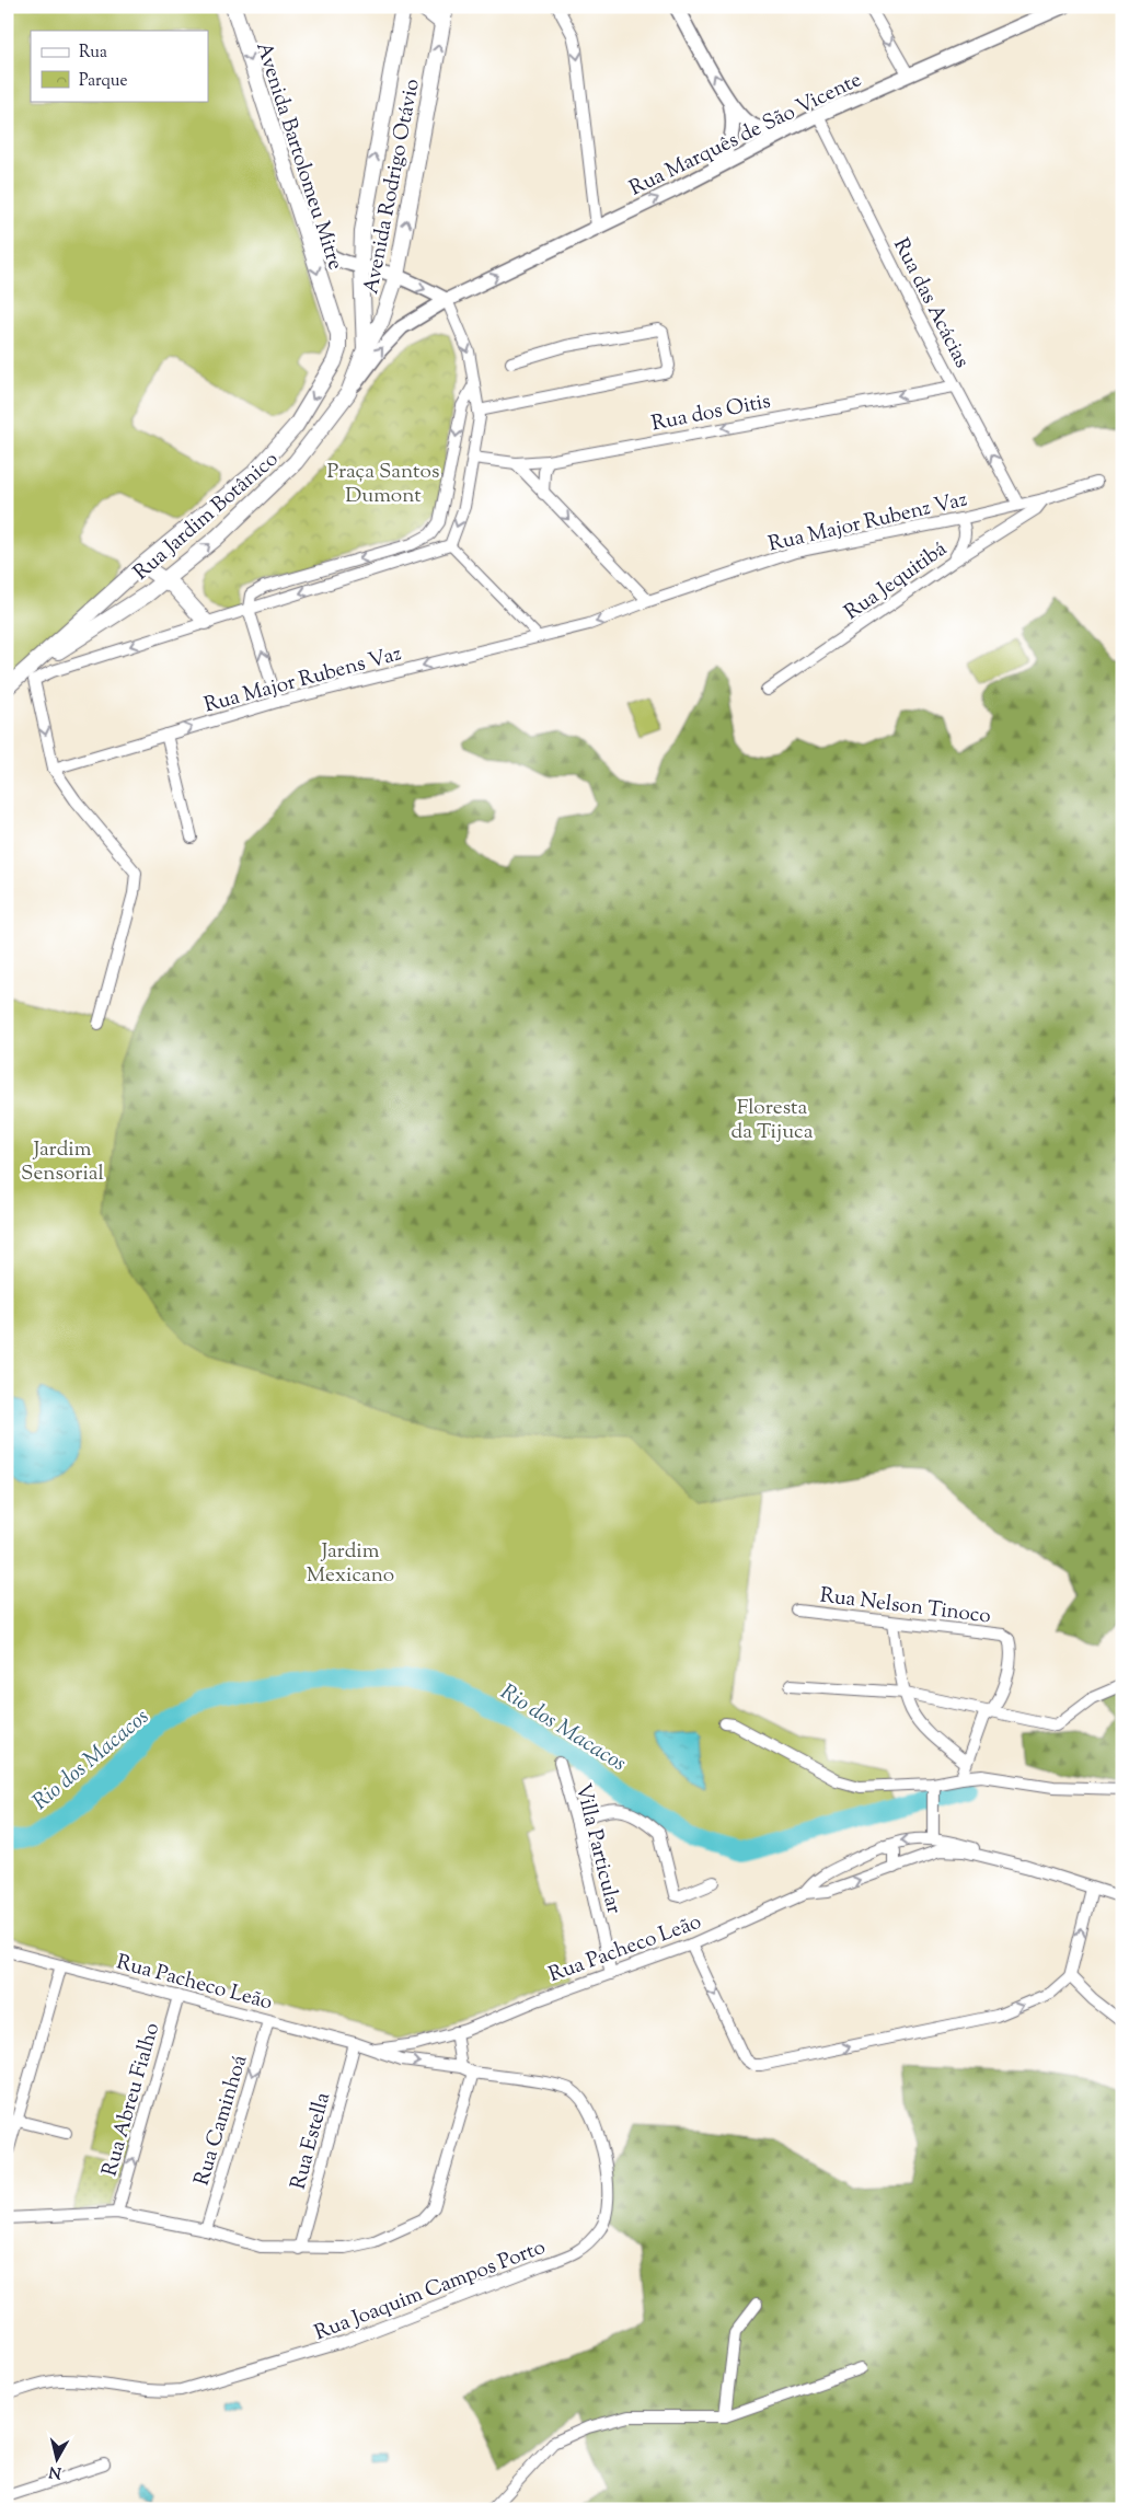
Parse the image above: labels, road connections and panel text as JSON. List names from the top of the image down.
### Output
{
  "streets": {
    "main road": ["Avenida Bartolomeu Mitre", "Avenida Rodrigo Otávio", "Rua Jardim Botânico"],
    "street": [
      "Rua Marquês de São Vicente",
      "Rua das Acácias",
      "Rua dos Oitis",
      "Rua Major Rubenz Vaz",
      "Rua Jequitibá",
      "Rua Major Rubens Vaz",
      "Rua Nelson Tinoco",
      "Villa Particular",
      "Rua Pacheco Leão",
      "Rua Abreu Fialho",
      "Rua Caminhoá",
      "Rua Estella",
      "Rua Joaquim Campos Porto"
    ]
  },
  "crossings": [
    ["Rua Marquês de São Vicente", "Rua das Acácias"],
    ["Avenida Bartolomeu Mitre", "Rua Jardim Botânico"],
    ["Avenida Rodrigo Otávio", "Rua Jardim Botânico"],
    ["Rua das Acácias", "Rua dos Oitis"],
    ["Rua das Acácias", "Rua Major Rubenz Vaz"],
    ["Rua Major Rubenz Vaz", "Rua Jequitibá"],
    ["Rua Major Rubenz Vaz", "Rua Major Rubens Vaz"],
    ["Villa Particular", "Rua Pacheco Leão"],
    ["Rua Pacheco Leão", "Rua Abreu Fialho"],
    ["Rua Pacheco Leão", "Rua Caminhoá"],
    ["Rua Pacheco Leão", "Rua Estella"],
    ["Rua Pacheco Leão", "Rua Joaquim Campos Porto"]
  ],
  "one_way": [
    "Rua Marquês de São Vicente",
    "Avenida Bartolomeu Mitre",
    "Avenida Rodrigo Otávio",
    "Rua dos Oitis",
    "Rua Abreu Fialho",
    "Rua Caminhoá"
  ],
  "water": ["Rio dos Macacos"],
  "parks": [
    "Praça Santos Dumont",
    "Floresta da Tijuca",
    "Jardim Sensorial",
    "Jardim Mexicano"
  ],
  "legend": ["Rua", "Parque"],
  "north": "bottom"
}
